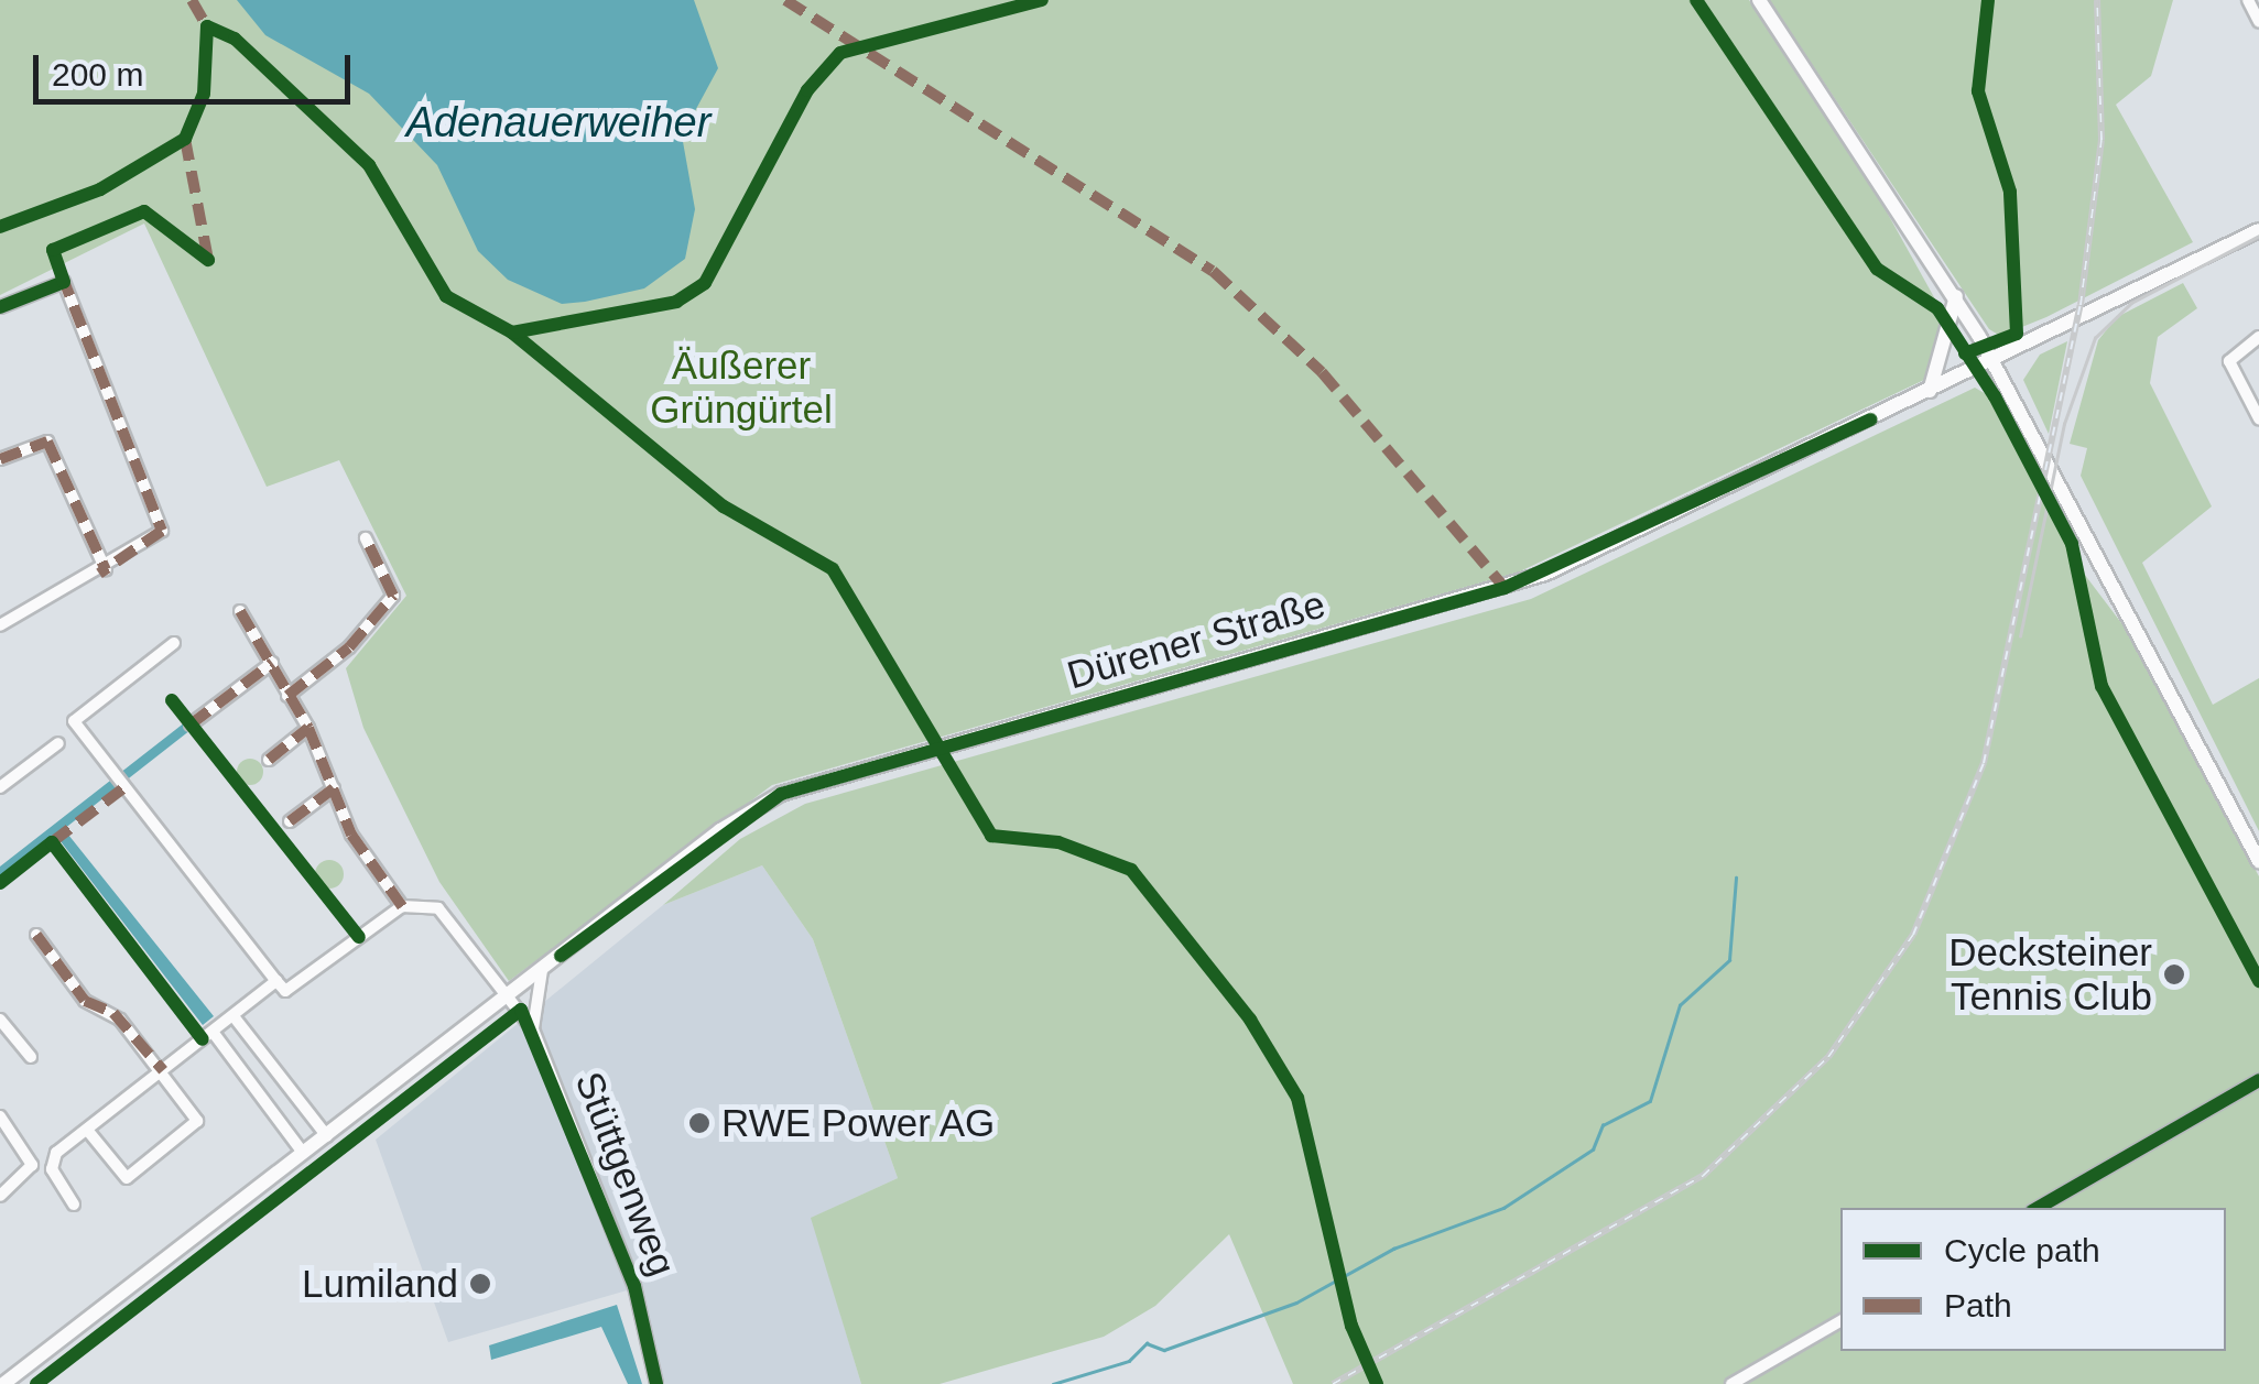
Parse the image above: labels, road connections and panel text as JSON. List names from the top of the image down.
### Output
{
  "streets": {
    "main road": ["Dürener Straße"],
    "street": ["Stüttgenweg"]
  },
  "crossings": [
    ["Dürener Straße", "Stüttgenweg"]
  ],
  "water": ["Adenauerweiher"],
  "parks": ["Äußerer Grüngürtel"],
  "places": ["Decksteiner Tennis Club", "RWE Power AG", "Lumiland"],
  "legend": ["Cycle path", "Path"],
  "scale_bar": "200 m"
}
